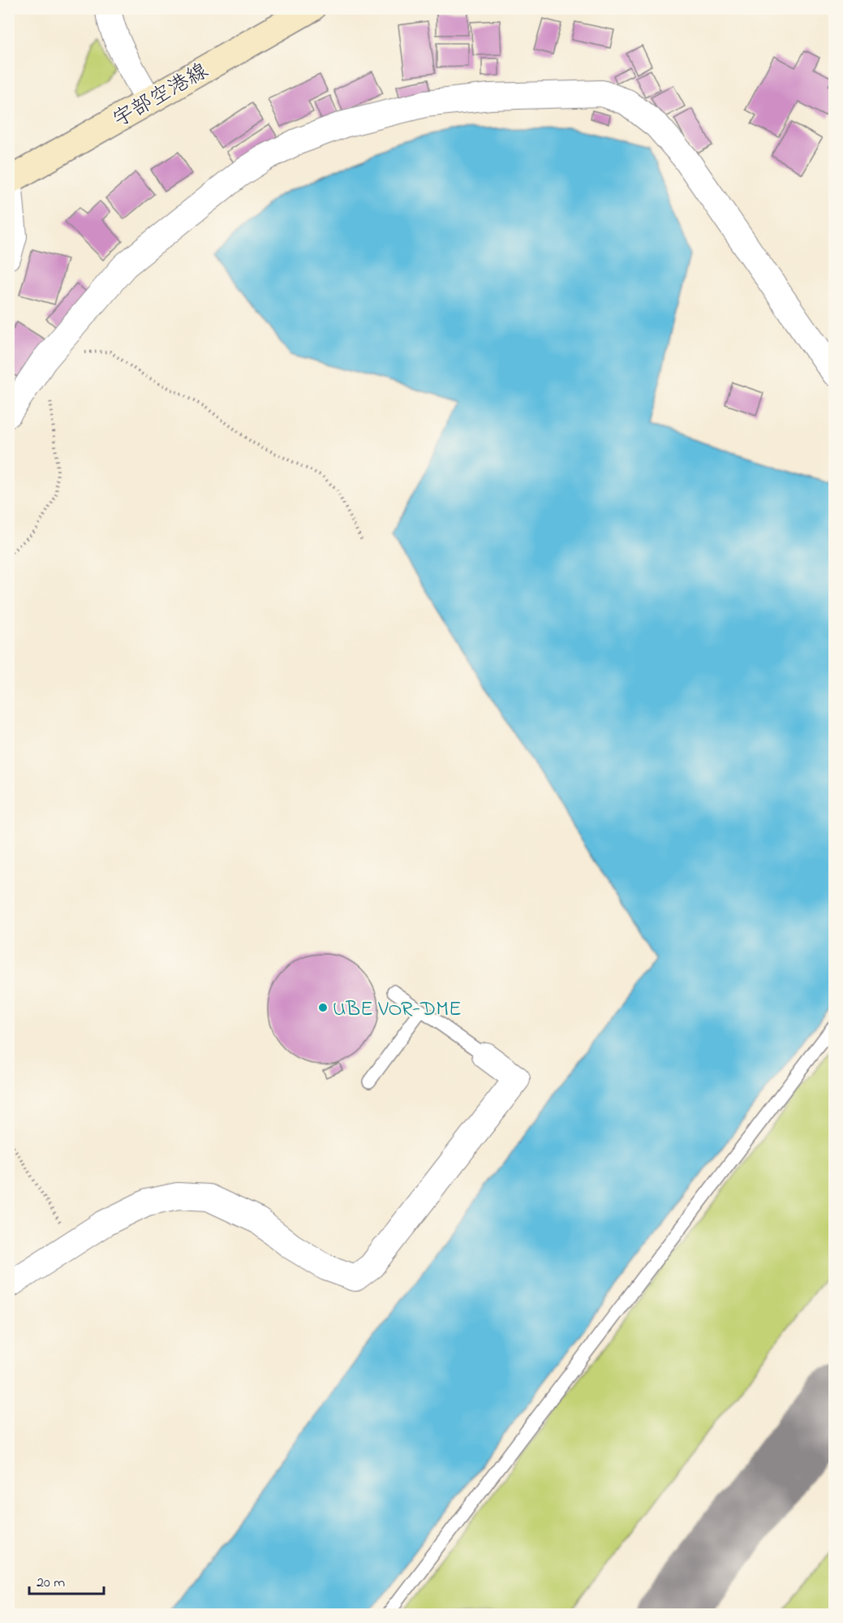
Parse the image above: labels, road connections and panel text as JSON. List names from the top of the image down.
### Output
{
  "streets": {
    "main road": ["宇部空港線"]
  },
  "places": ["UBE VOR-DME"],
  "scale_bar": "20 m"
}
